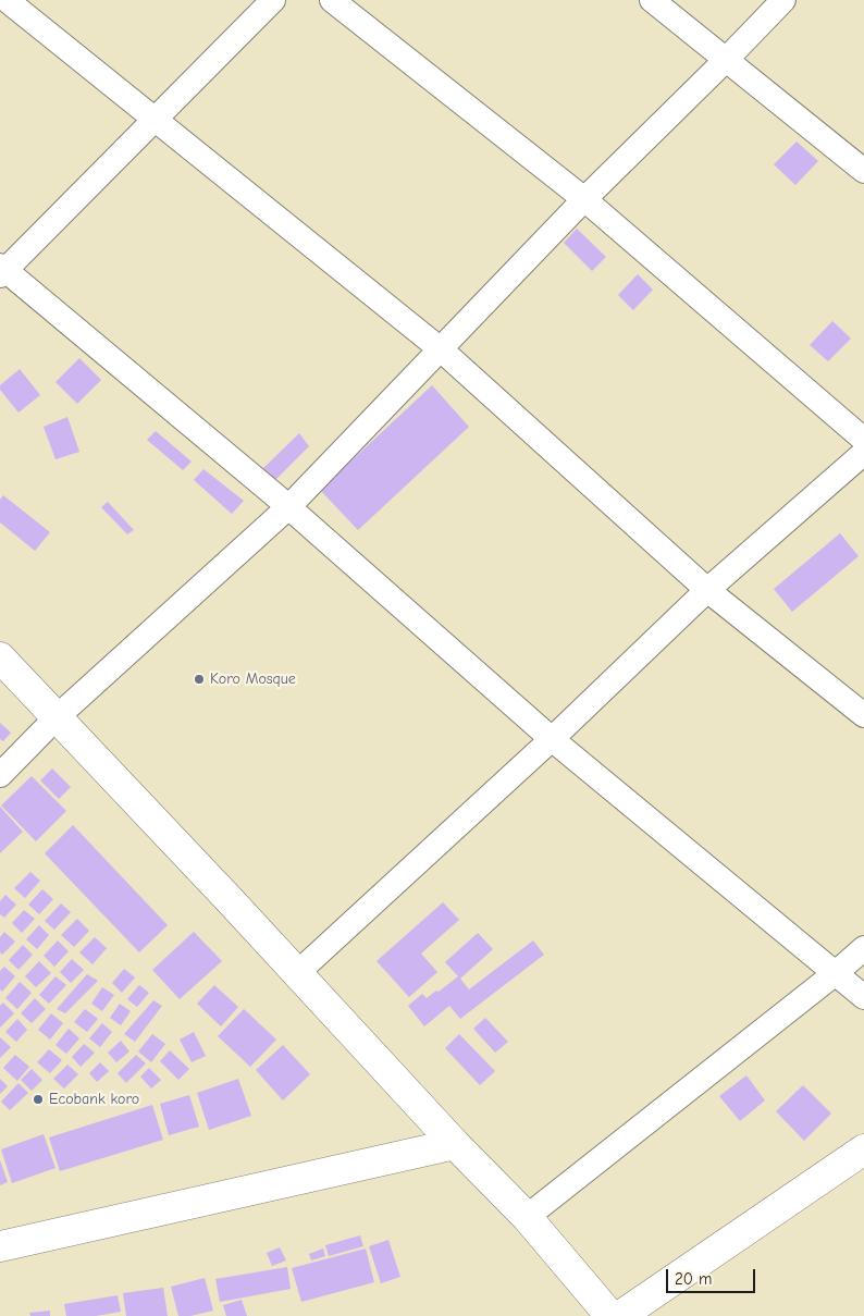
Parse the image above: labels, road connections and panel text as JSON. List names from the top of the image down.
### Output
{
  "places": ["Koro Mosque", "Ecobank koro"],
  "scale_bar": "20 m"
}
